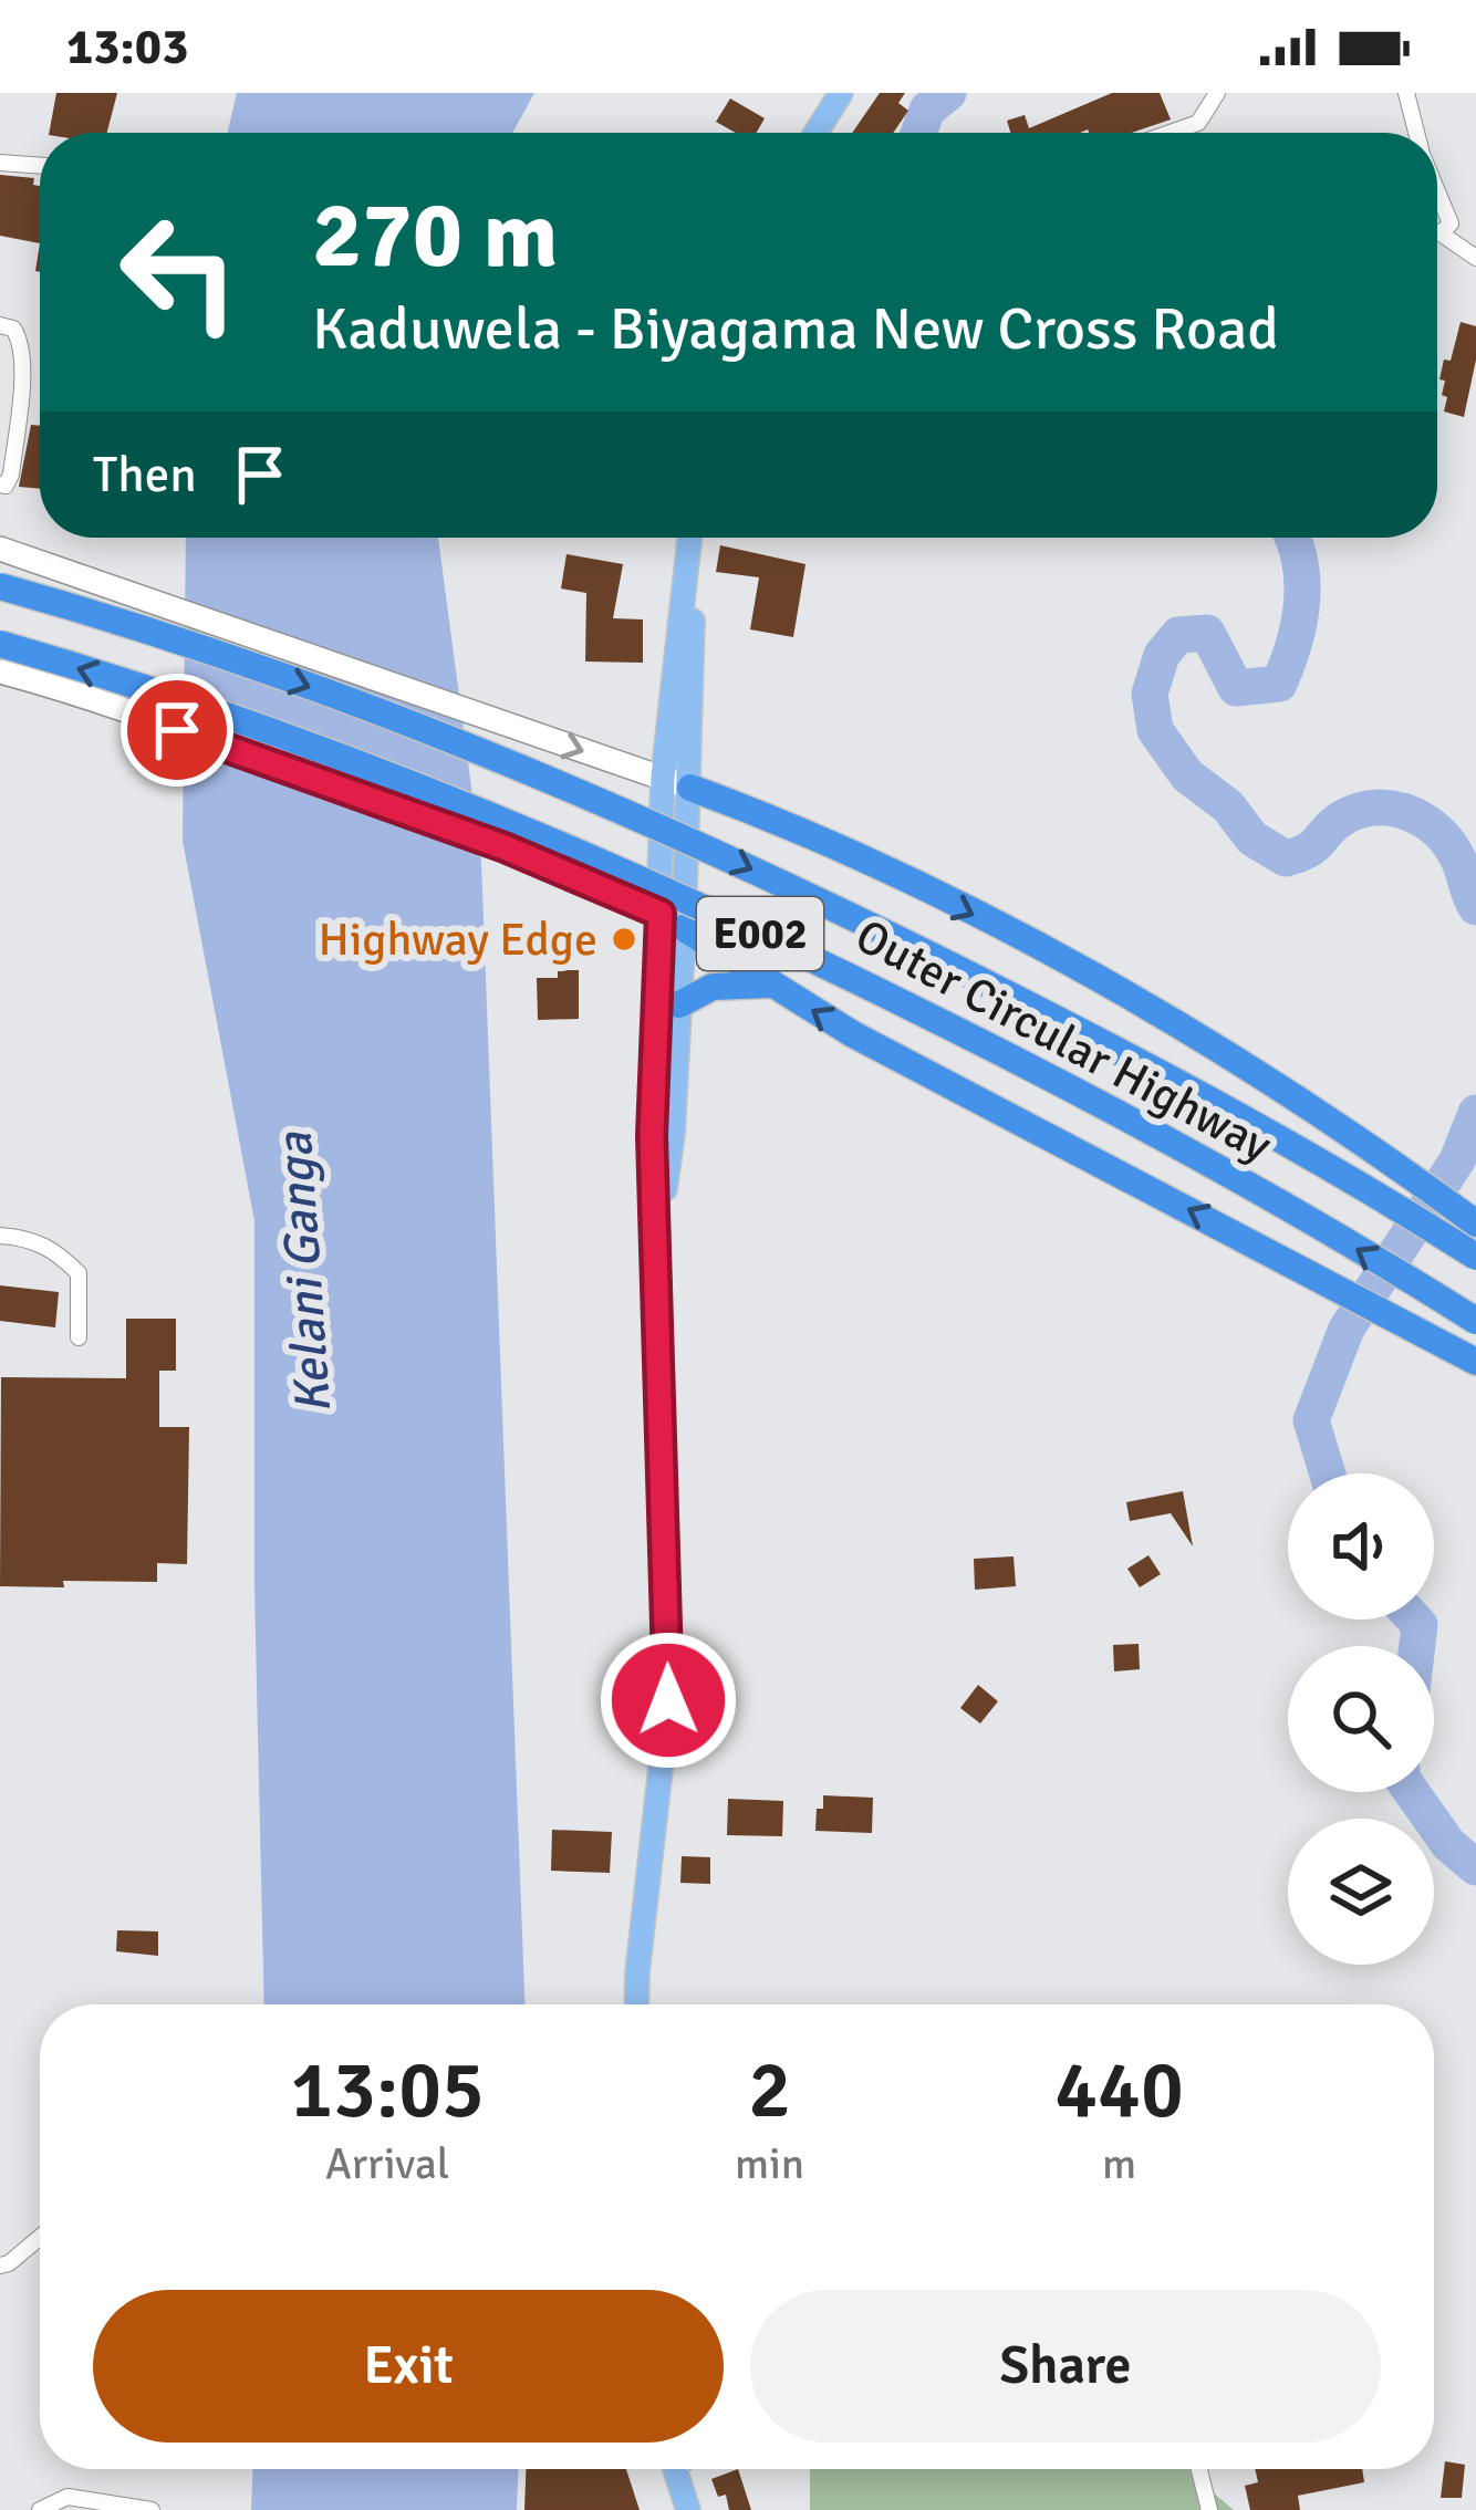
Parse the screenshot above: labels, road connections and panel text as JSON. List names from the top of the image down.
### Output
{
  "streets": {
    "highway": ["E002", "Outer Circular Highway"]
  },
  "water": ["Kelani Ganga"],
  "places": ["Highway Edge"],
  "page": {
    "status": "13:03",
    "turn": ["270 m", "Kaduwela - Biyagama New Cross Road"],
    "then": "Then",
    "eta": [
      "13:05",
      "Arrival",
      "2",
      "min",
      "440",
      "m"
    ],
    "buttons": ["Exit", "Share"]
  }
}
